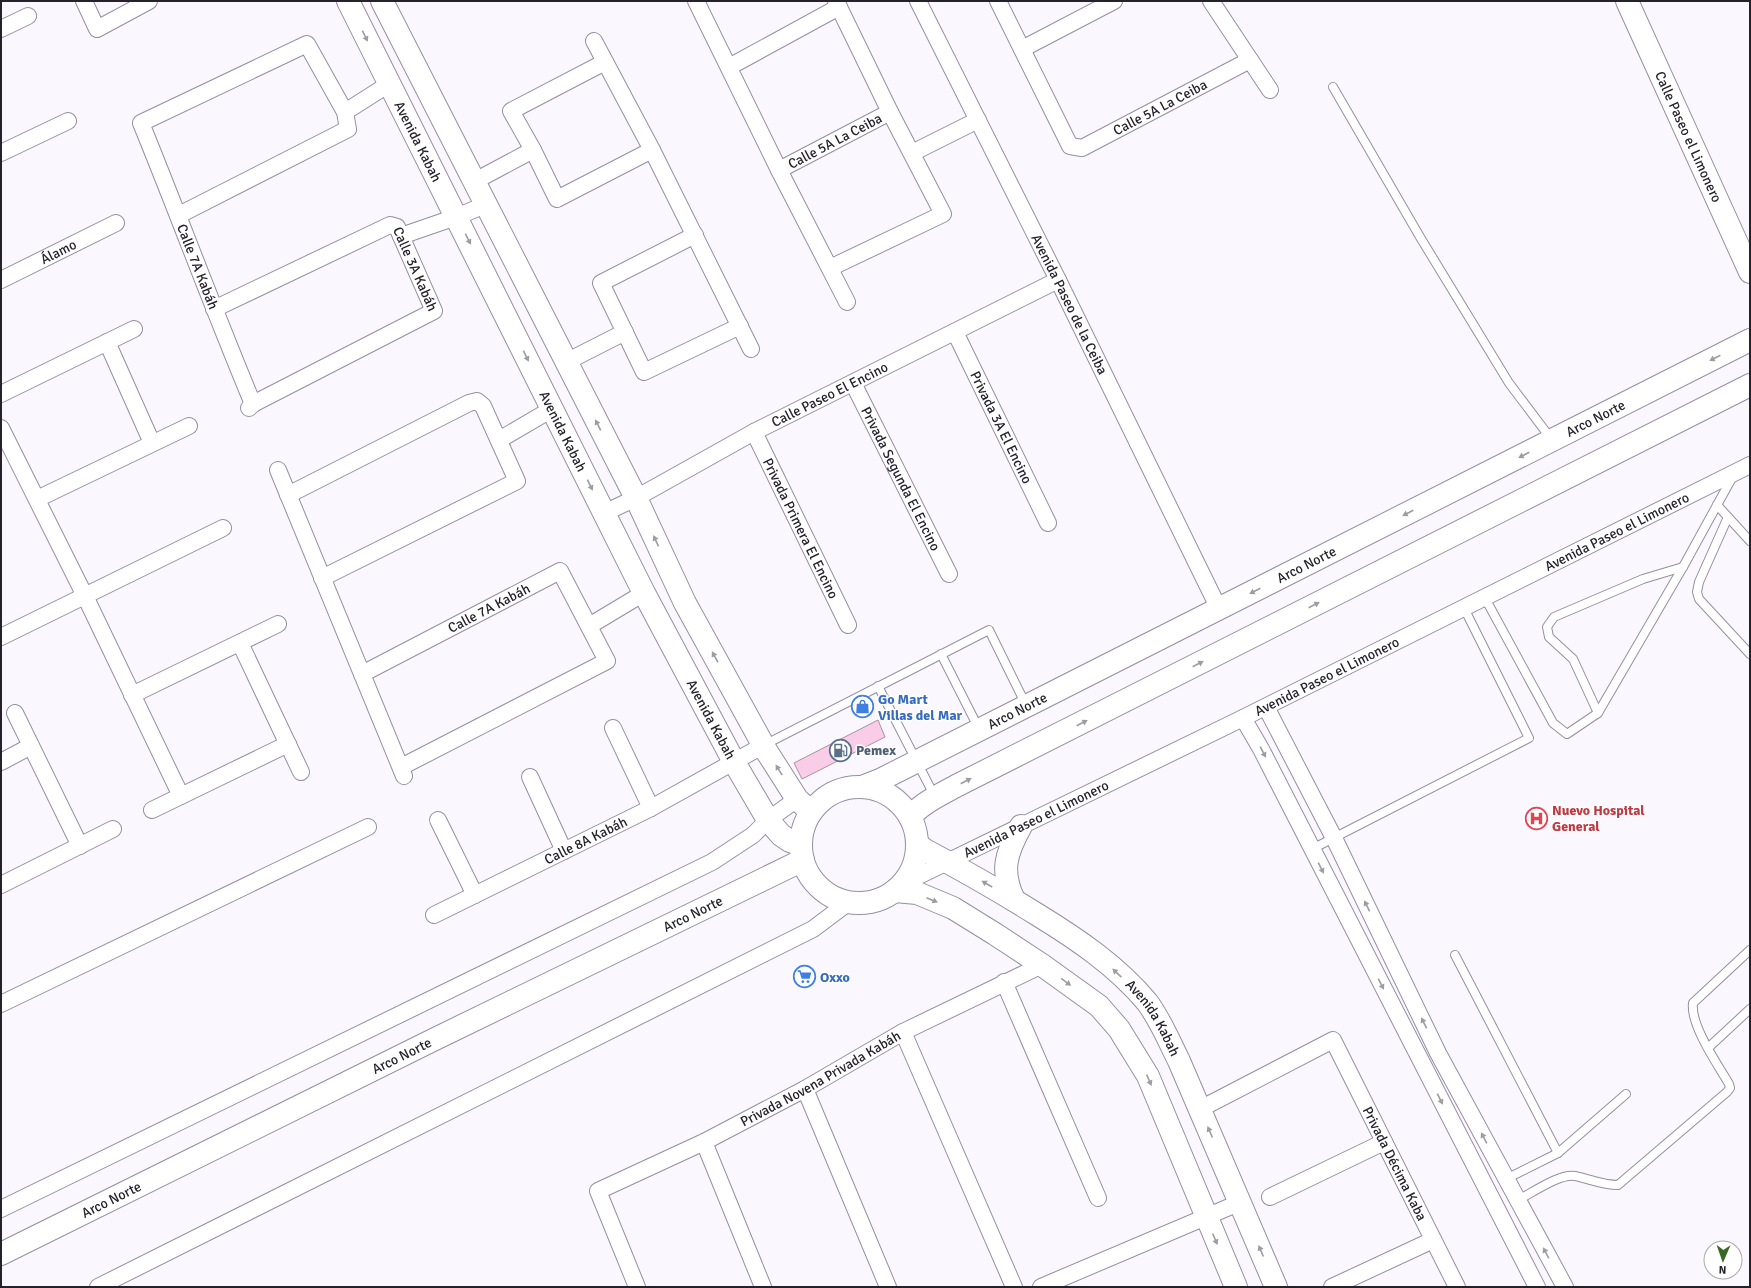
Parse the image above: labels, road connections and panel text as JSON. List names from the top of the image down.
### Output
{
  "streets": {
    "main road": ["Calle Paseo el Limonero", "Avenida Kabah", "Arco Norte"],
    "street": [
      "Calle 5A La Ceiba",
      "Álamo",
      "Calle 7A Kabáh",
      "Calle 3A Kabáh",
      "Avenida Paseo de la Ceiba",
      "Calle Paseo El Encino",
      "Privada 3A El Encino",
      "Privada Segunda El Encino",
      "Privada Primera El Encino",
      "Avenida Paseo el Limonero",
      "Calle 8A Kabáh",
      "Privada Novena Privada Kabáh",
      "Privada Décima Kaba"
    ]
  },
  "crossings": [
    ["Avenida Kabah", "Calle Paseo El Encino"],
    ["Avenida Kabah", "Arco Norte"],
    ["Avenida Kabah", "Avenida Paseo el Limonero"],
    ["Avenida Kabah", "Calle 8A Kabáh"],
    ["Avenida Kabah", "Privada Décima Kaba"],
    ["Calle 7A Kabáh", "Calle 3A Kabáh"],
    ["Avenida Paseo de la Ceiba", "Calle Paseo El Encino"],
    ["Avenida Paseo de la Ceiba", "Arco Norte"],
    ["Calle Paseo El Encino", "Privada 3A El Encino"],
    ["Calle Paseo El Encino", "Privada Segunda El Encino"],
    ["Calle Paseo El Encino", "Privada Primera El Encino"],
    ["Arco Norte", "Avenida Paseo el Limonero"]
  ],
  "places": {
    "shop": ["Go Mart Villas del Mar"],
    "fuel station": ["Pemex"],
    "hospital": ["Nuevo Hospital General"],
    "supermarket": ["Oxxo"]
  },
  "north": "bottom"
}
